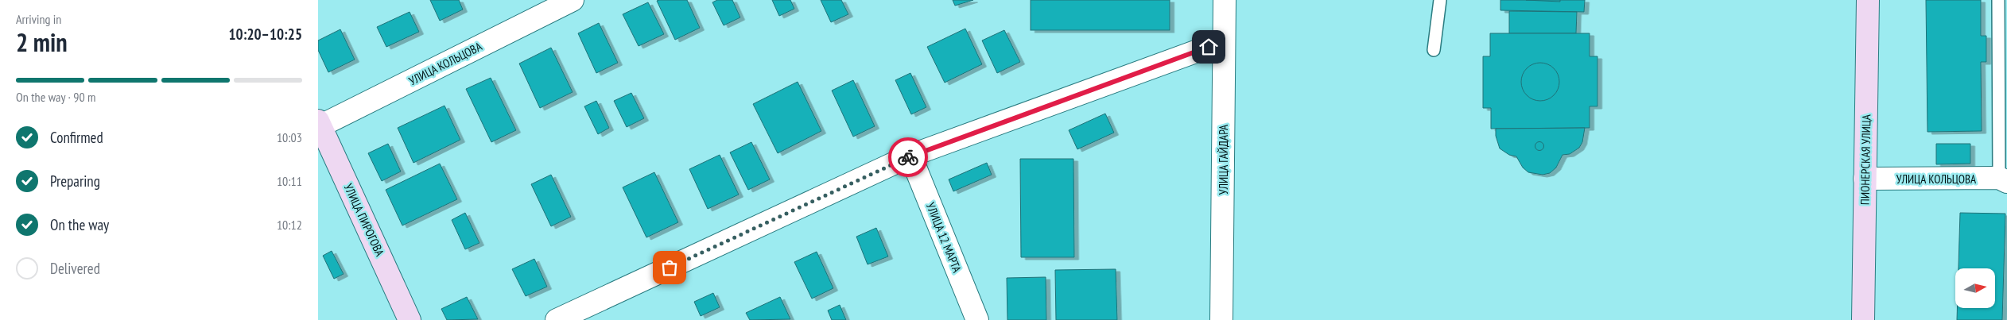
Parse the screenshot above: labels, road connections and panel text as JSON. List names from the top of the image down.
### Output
{
  "streets": {
    "main road": ["ПИОНЕРСКАЯ УЛИЦА", "УЛИЦА ПИРОГОВА"],
    "street": ["УЛИЦА КОЛЬЦОВА", "УЛИЦА ГАЙДАРА", "УЛИЦА 12 МАРТА"]
  },
  "crossings": [
    ["УЛИЦА КОЛЬЦОВА", "ПИОНЕРСКАЯ УЛИЦА"],
    ["УЛИЦА КОЛЬЦОВА", "УЛИЦА ПИРОГОВА"]
  ],
  "north": "right",
  "page": {
    "heading": ["2 min", "Arriving in", "10:20–10:25"],
    "bar": "On the way · 90 m",
    "list": [
      ["Confirmed", "10:03"],
      ["Preparing", "10:11"],
      ["On the way", "10:12"],
      "Delivered"
    ]
  }
}
